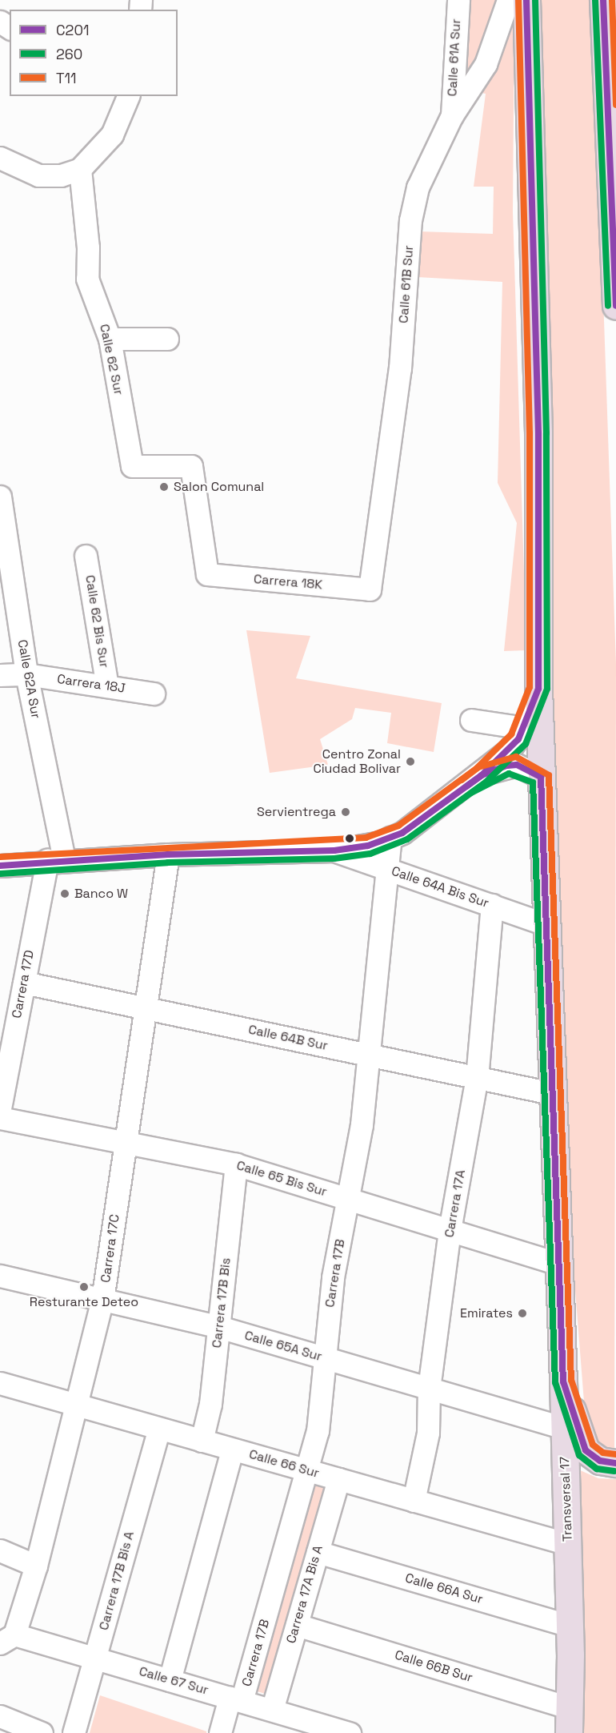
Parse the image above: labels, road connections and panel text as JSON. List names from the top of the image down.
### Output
{
  "streets": {
    "highway": ["Transversal 17"],
    "street": [
      "Calle 61A Sur",
      "Calle 61B Sur",
      "Calle 62 Sur",
      "Carrera 18K",
      "Calle 62 Bis Sur",
      "Calle 62A Sur",
      "Carrera 18J",
      "Calle 64A Bis Sur",
      "Carrera 17D",
      "Calle 64B Sur",
      "Calle 65 Bis Sur",
      "Carrera 17A",
      "Carrera 17C",
      "Carrera 17B",
      "Carrera 17B Bis",
      "Calle 65A Sur",
      "Calle 66 Sur",
      "Carrera 17B Bis A",
      "Calle 66A Sur",
      "Carrera 17A Bis A",
      "Calle 66B Sur",
      "Calle 67 Sur"
    ]
  },
  "crossings": [
    ["Calle 61A Sur", "Calle 61B Sur"],
    ["Calle 61B Sur", "Carrera 18K"],
    ["Calle 62 Sur", "Carrera 18K"],
    ["Calle 62 Bis Sur", "Carrera 18J"],
    ["Calle 62A Sur", "Carrera 18J"],
    ["Calle 62A Sur", "Carrera 17D"],
    ["Calle 64A Bis Sur", "Carrera 17A"],
    ["Calle 64A Bis Sur", "Carrera 17B"],
    ["Calle 64A Bis Sur", "Transversal 17"],
    ["Carrera 17D", "Calle 64B Sur"],
    ["Calle 64B Sur", "Carrera 17A"],
    ["Calle 64B Sur", "Carrera 17C"],
    ["Calle 64B Sur", "Carrera 17B"],
    ["Calle 64B Sur", "Transversal 17"],
    ["Calle 65 Bis Sur", "Carrera 17A"],
    ["Calle 65 Bis Sur", "Carrera 17C"],
    ["Calle 65 Bis Sur", "Carrera 17B"],
    ["Calle 65 Bis Sur", "Carrera 17B Bis"],
    ["Calle 65 Bis Sur", "Transversal 17"],
    ["Carrera 17A", "Calle 65A Sur"],
    ["Carrera 17A", "Calle 66 Sur"],
    ["Carrera 17C", "Calle 65A Sur"],
    ["Carrera 17C", "Calle 66 Sur"],
    ["Carrera 17C", "Calle 67 Sur"],
    ["Carrera 17B", "Calle 65A Sur"],
    ["Carrera 17B", "Calle 66 Sur"],
    ["Carrera 17B", "Calle 67 Sur"],
    ["Carrera 17B Bis", "Calle 65A Sur"],
    ["Carrera 17B Bis", "Calle 66 Sur"],
    ["Calle 65A Sur", "Transversal 17"],
    ["Calle 66 Sur", "Transversal 17"],
    ["Calle 66 Sur", "Carrera 17B Bis A"],
    ["Calle 66 Sur", "Carrera 17A Bis A"],
    ["Transversal 17", "Calle 66A Sur"],
    ["Transversal 17", "Calle 66B Sur"],
    ["Carrera 17B Bis A", "Calle 67 Sur"],
    ["Calle 66A Sur", "Carrera 17A Bis A"],
    ["Carrera 17A Bis A", "Calle 66B Sur"],
    ["Carrera 17A Bis A", "Calle 67 Sur"]
  ],
  "places": [
    "Salon Comunal",
    "Centro Zonal Ciudad Bolivar",
    "Servientrega",
    "Banco W",
    "Resturante Deteo",
    "Emirates"
  ],
  "lines": ["transit line C201", "transit line 260", "transit line T11"],
  "legend": ["C201", "260", "T11"]
}
